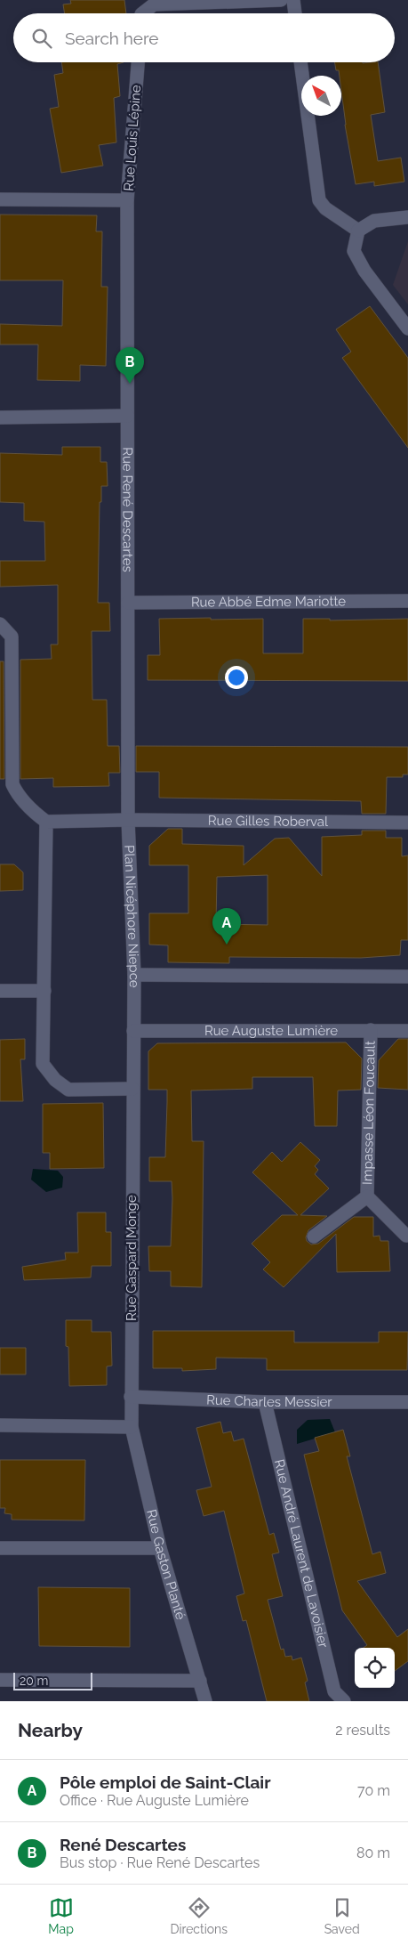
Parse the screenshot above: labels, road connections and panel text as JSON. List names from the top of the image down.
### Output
{
  "streets": {
    "street": [
      "Rue Louis Lépine",
      "Rue René Descartes",
      "Rue Abbé Edme Mariotte",
      "Rue Gilles Roberval",
      "Plan Nicéphore Niepce",
      "Rue Auguste Lumière",
      "Impasse Léon Foucault",
      "Rue Gaspard Monge",
      "Rue Charles Messier",
      "Rue André Laurent de Lavoisier",
      "Rue Gaston Planté"
    ]
  },
  "crossings": [
    ["Rue Louis Lépine", "Rue René Descartes"],
    ["Rue René Descartes", "Rue Abbé Edme Mariotte"],
    ["Rue René Descartes", "Rue Gilles Roberval"],
    ["Rue René Descartes", "Plan Nicéphore Niepce"],
    ["Rue Gilles Roberval", "Plan Nicéphore Niepce"],
    ["Plan Nicéphore Niepce", "Rue Auguste Lumière"],
    ["Plan Nicéphore Niepce", "Rue Gaspard Monge"],
    ["Rue Auguste Lumière", "Impasse Léon Foucault"],
    ["Rue Gaspard Monge", "Rue Charles Messier"],
    ["Rue Gaspard Monge", "Rue Gaston Planté"],
    ["Rue Charles Messier", "Rue André Laurent de Lavoisier"]
  ],
  "scale_bar": "20 m",
  "north": "top left",
  "page": {
    "search": "Search here",
    "pins": ["B", "A"],
    "scale": "20 m",
    "heading": ["Nearby", "2 results"],
    "list": [
      {
        "mark": "A",
        "name": "Pôle emploi de Saint-Clair",
        "note": "Office · Rue Auguste Lumière",
        "value": "70 m"
      },
      {
        "mark": "B",
        "name": "René Descartes",
        "note": "Bus stop · Rue René Descartes",
        "value": "80 m"
      }
    ],
    "nav": ["Map", "Directions", "Saved"]
  }
}
